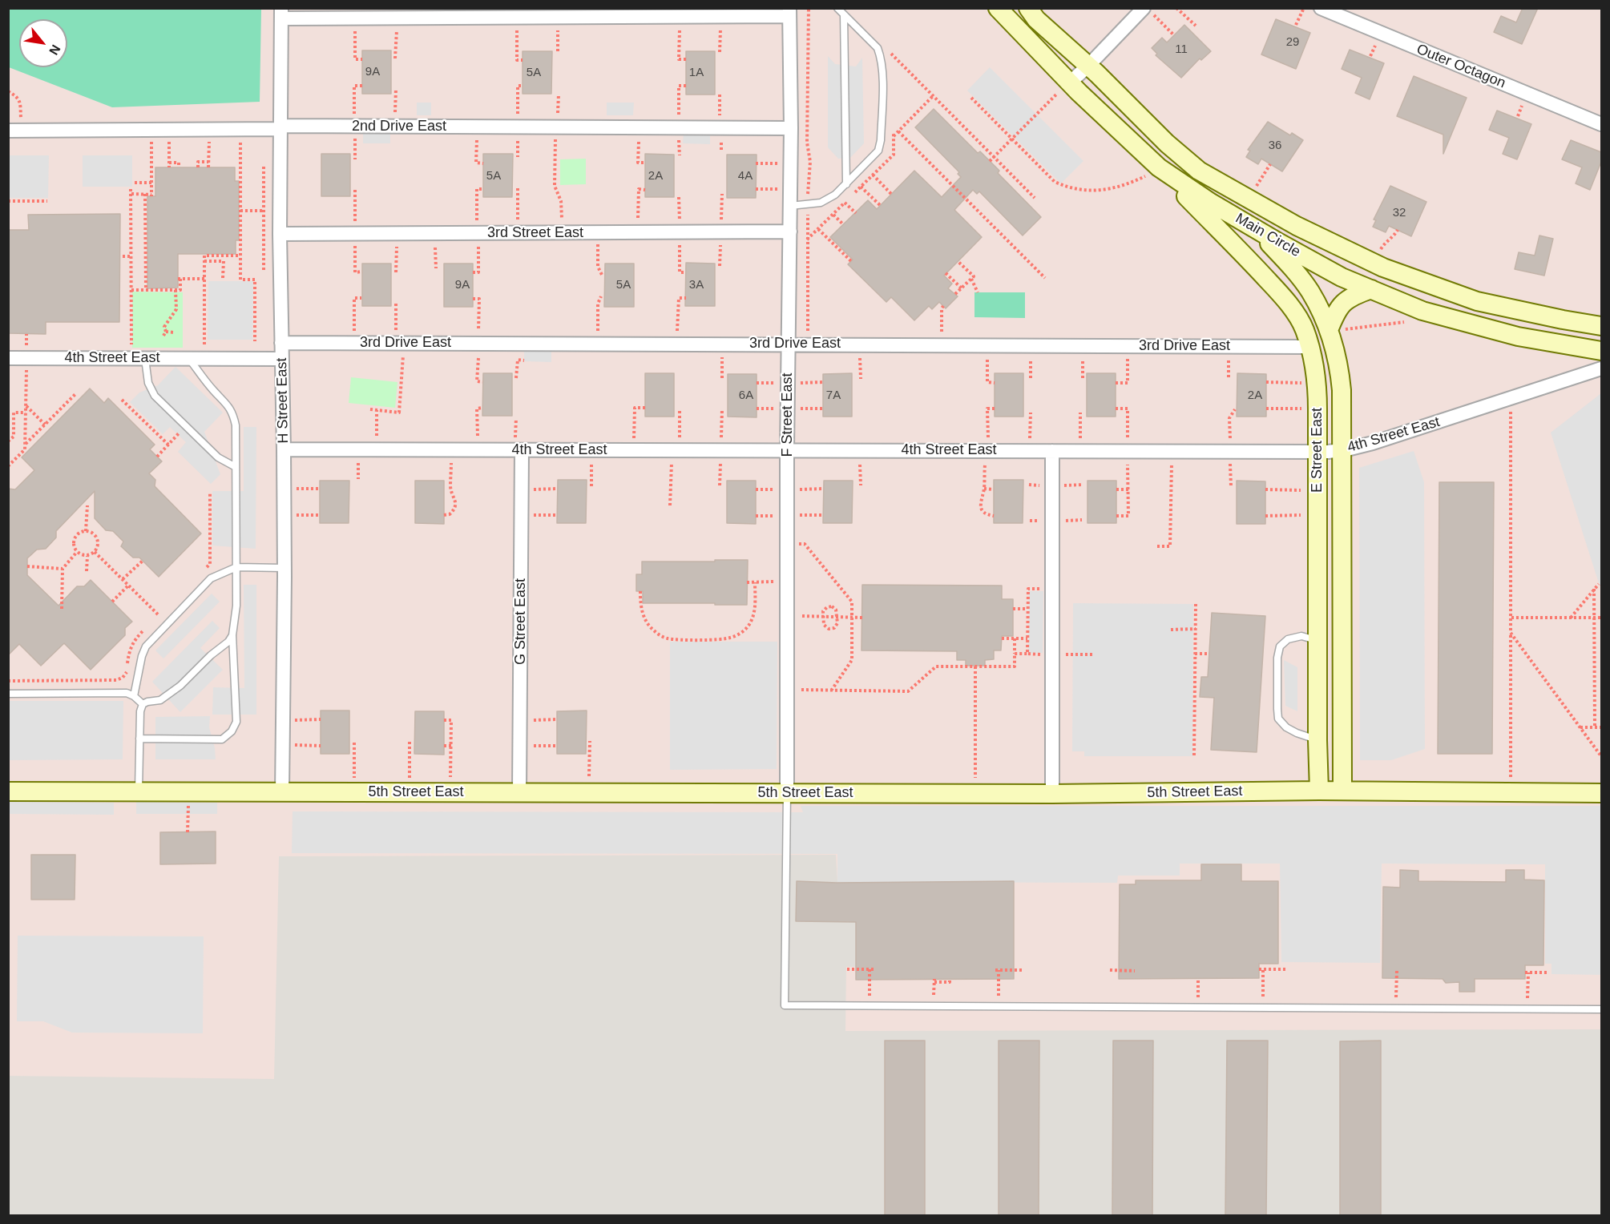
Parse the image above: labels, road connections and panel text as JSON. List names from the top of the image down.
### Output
{
  "streets": {
    "street": [
      "Outer Octagon",
      "2nd Drive East",
      "3rd Street East",
      "Main Circle",
      "3rd Drive East",
      "4th Street East",
      "H Street East",
      "F Street East",
      "E Street East",
      "G Street East",
      "5th Street East"
    ]
  },
  "crossings": [
    ["2nd Drive East", "H Street East"],
    ["2nd Drive East", "F Street East"],
    ["3rd Street East", "H Street East"],
    ["3rd Street East", "F Street East"],
    ["Main Circle", "4th Street East"],
    ["Main Circle", "E Street East"],
    ["3rd Drive East", "H Street East"],
    ["3rd Drive East", "F Street East"],
    ["3rd Drive East", "E Street East"],
    ["4th Street East", "H Street East"],
    ["4th Street East", "F Street East"],
    ["4th Street East", "E Street East"],
    ["4th Street East", "G Street East"],
    ["H Street East", "5th Street East"],
    ["F Street East", "5th Street East"],
    ["E Street East", "5th Street East"],
    ["G Street East", "5th Street East"]
  ],
  "house_numbers": [
    "29",
    "11",
    "9A",
    "5A",
    "1A",
    "36",
    "5A",
    "2A",
    "4A",
    "32",
    "9A",
    "5A",
    "3A",
    "6A",
    "7A",
    "2A"
  ],
  "north": "bottom right"
}
